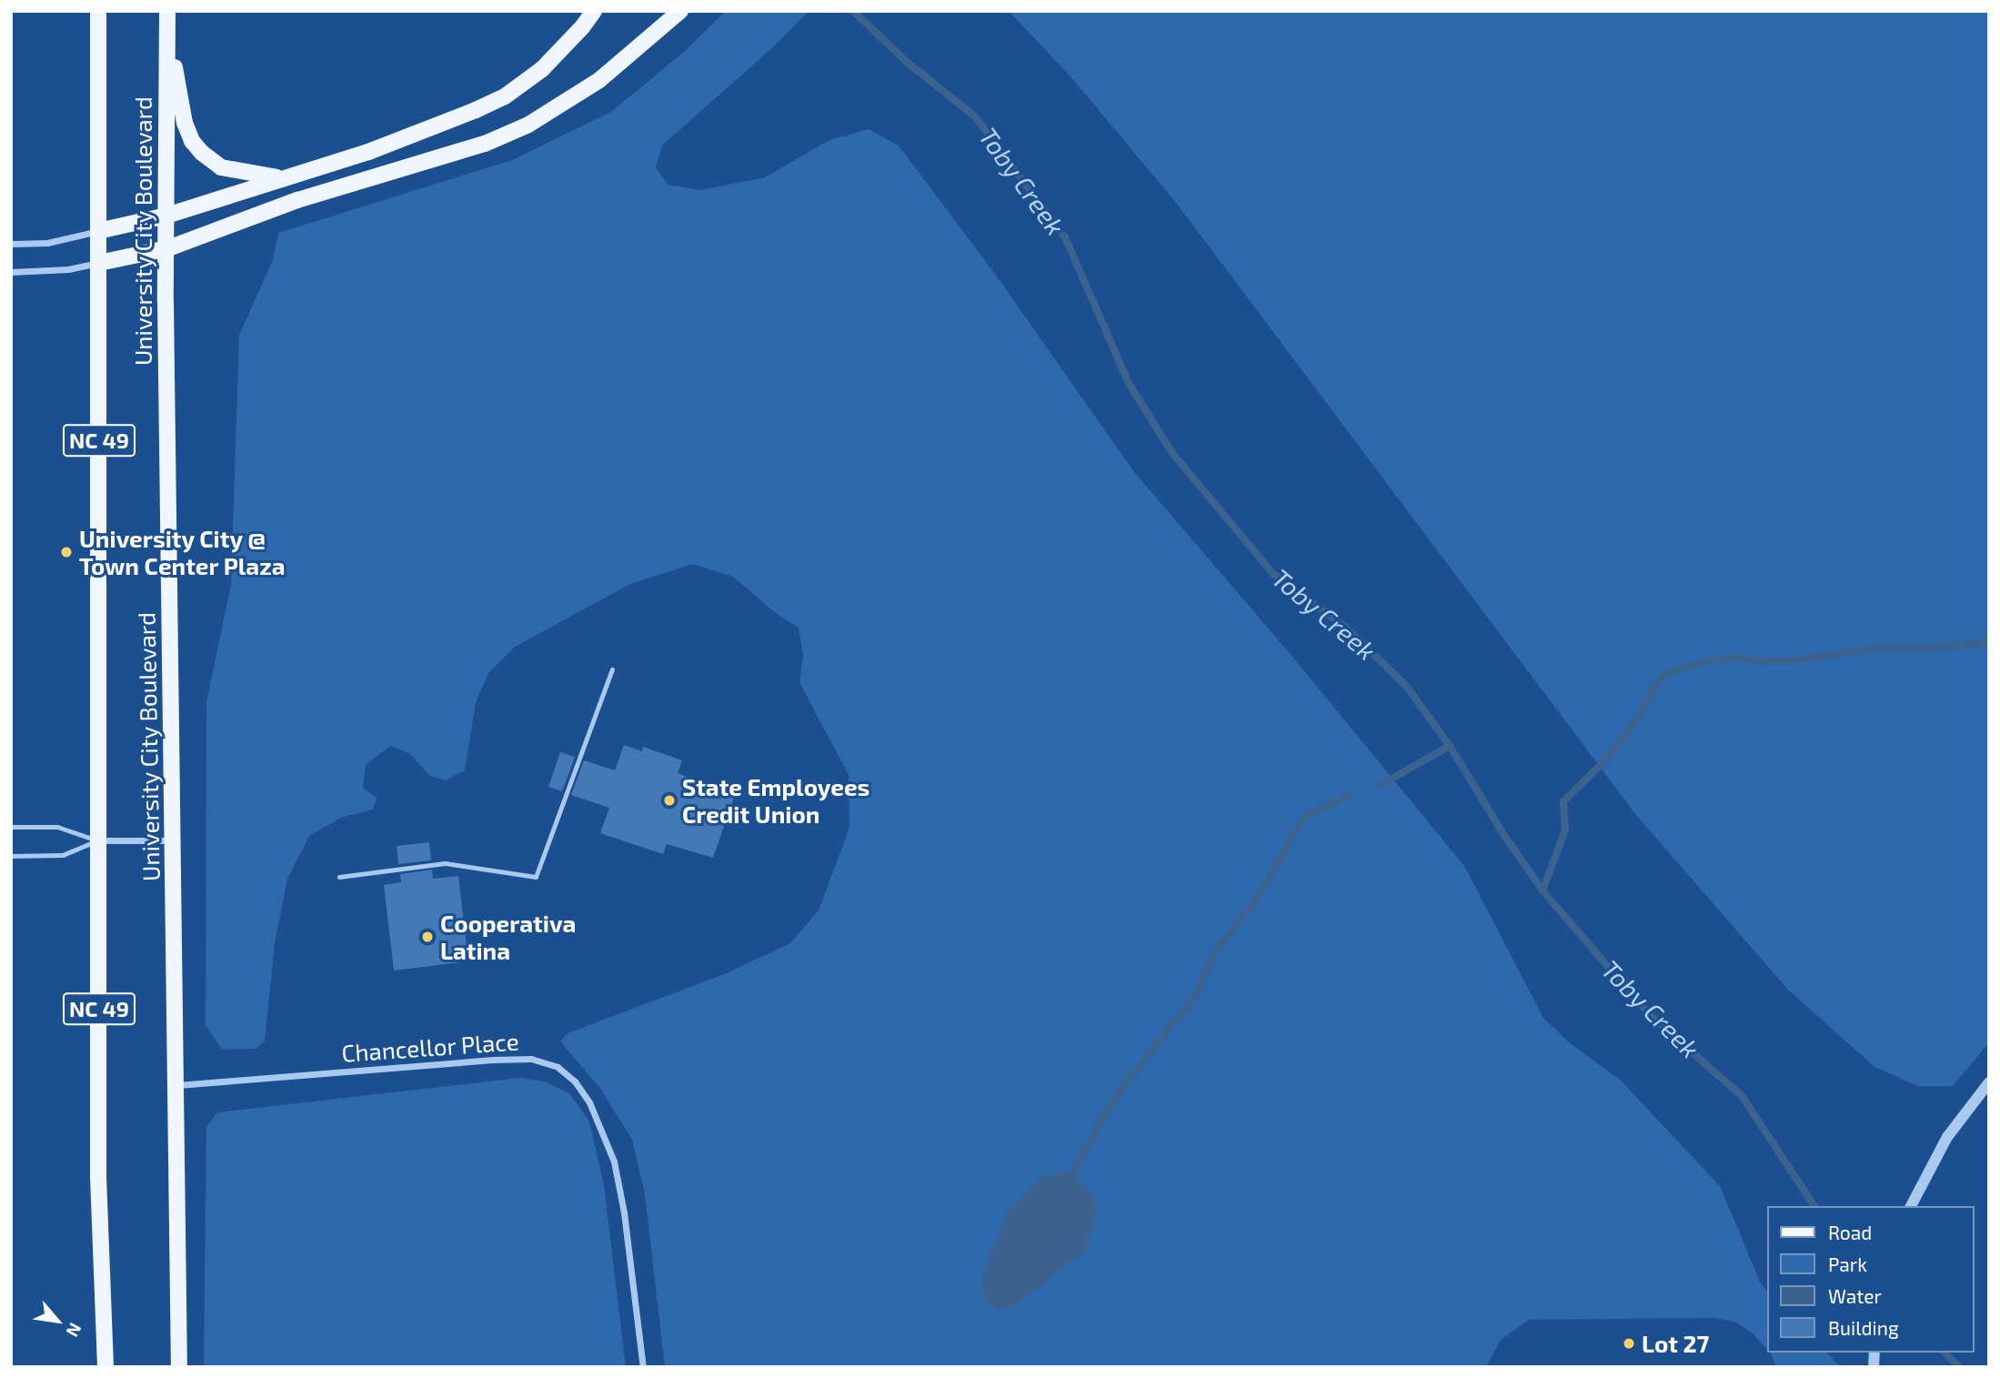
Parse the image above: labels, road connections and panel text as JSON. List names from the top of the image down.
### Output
{
  "streets": {
    "main road": ["University City Boulevard", "NC 49"],
    "street": ["Chancellor Place"]
  },
  "crossings": [
    ["University City Boulevard", "Chancellor Place"]
  ],
  "water": ["Toby Creek"],
  "places": [
    "University City @ Town Center Plaza",
    "State Employees Credit Union",
    "Cooperativa Latina",
    "Lot 27"
  ],
  "legend": [
    "Road",
    "Park",
    "Water",
    "Building"
  ],
  "north": "bottom right"
}
